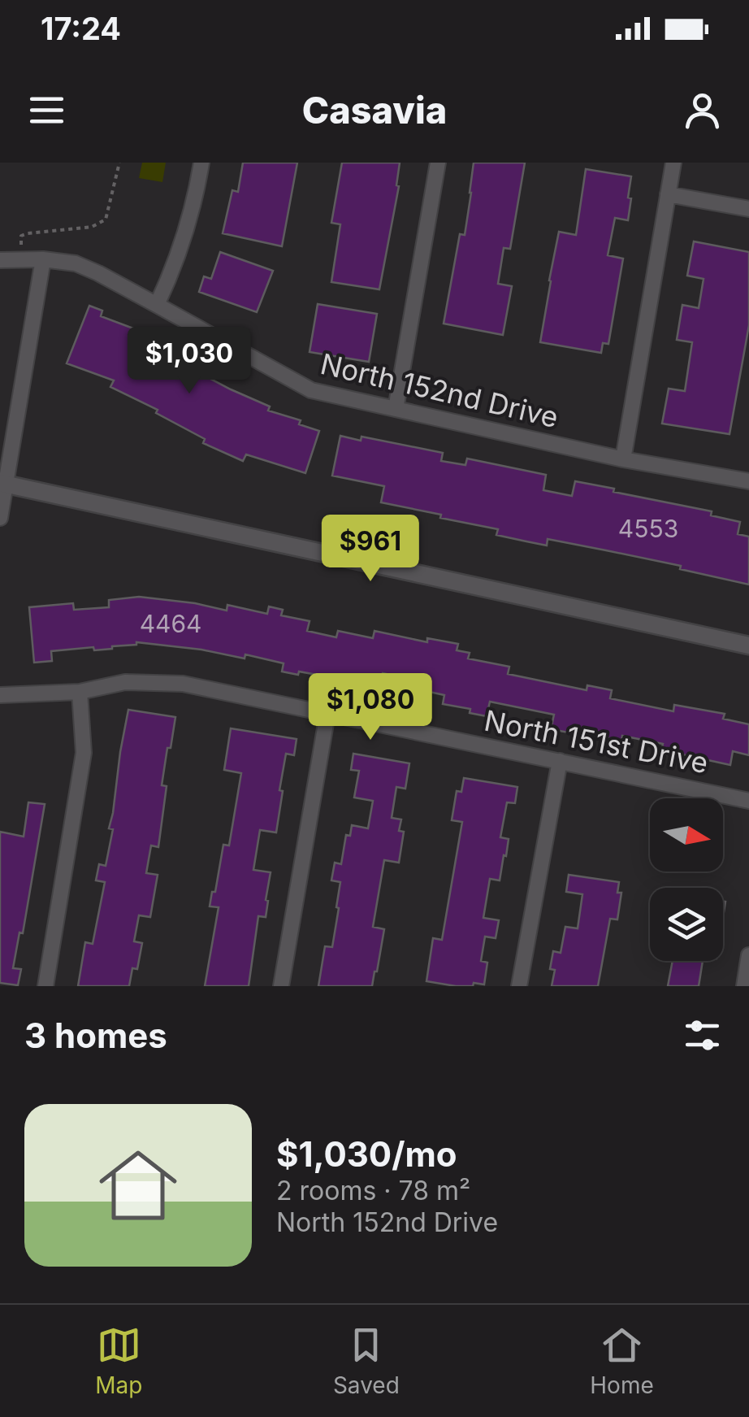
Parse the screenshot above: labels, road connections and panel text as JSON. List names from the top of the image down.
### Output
{
  "streets": {
    "street": ["North 152nd Drive", "North 151st Drive"]
  },
  "house_numbers": ["4553", "4464"],
  "north": "right",
  "page": {
    "status": "17:24",
    "header": "Casavia",
    "price": ["$1,030", "$961", "$1,080"],
    "heading": "3 homes",
    "list": [
      {
        "name": "$1,030/mo",
        "note": "2 rooms · 78 m² · North 152nd Drive"
      }
    ],
    "tabs": ["Map", "Saved", "Home"]
  }
}
